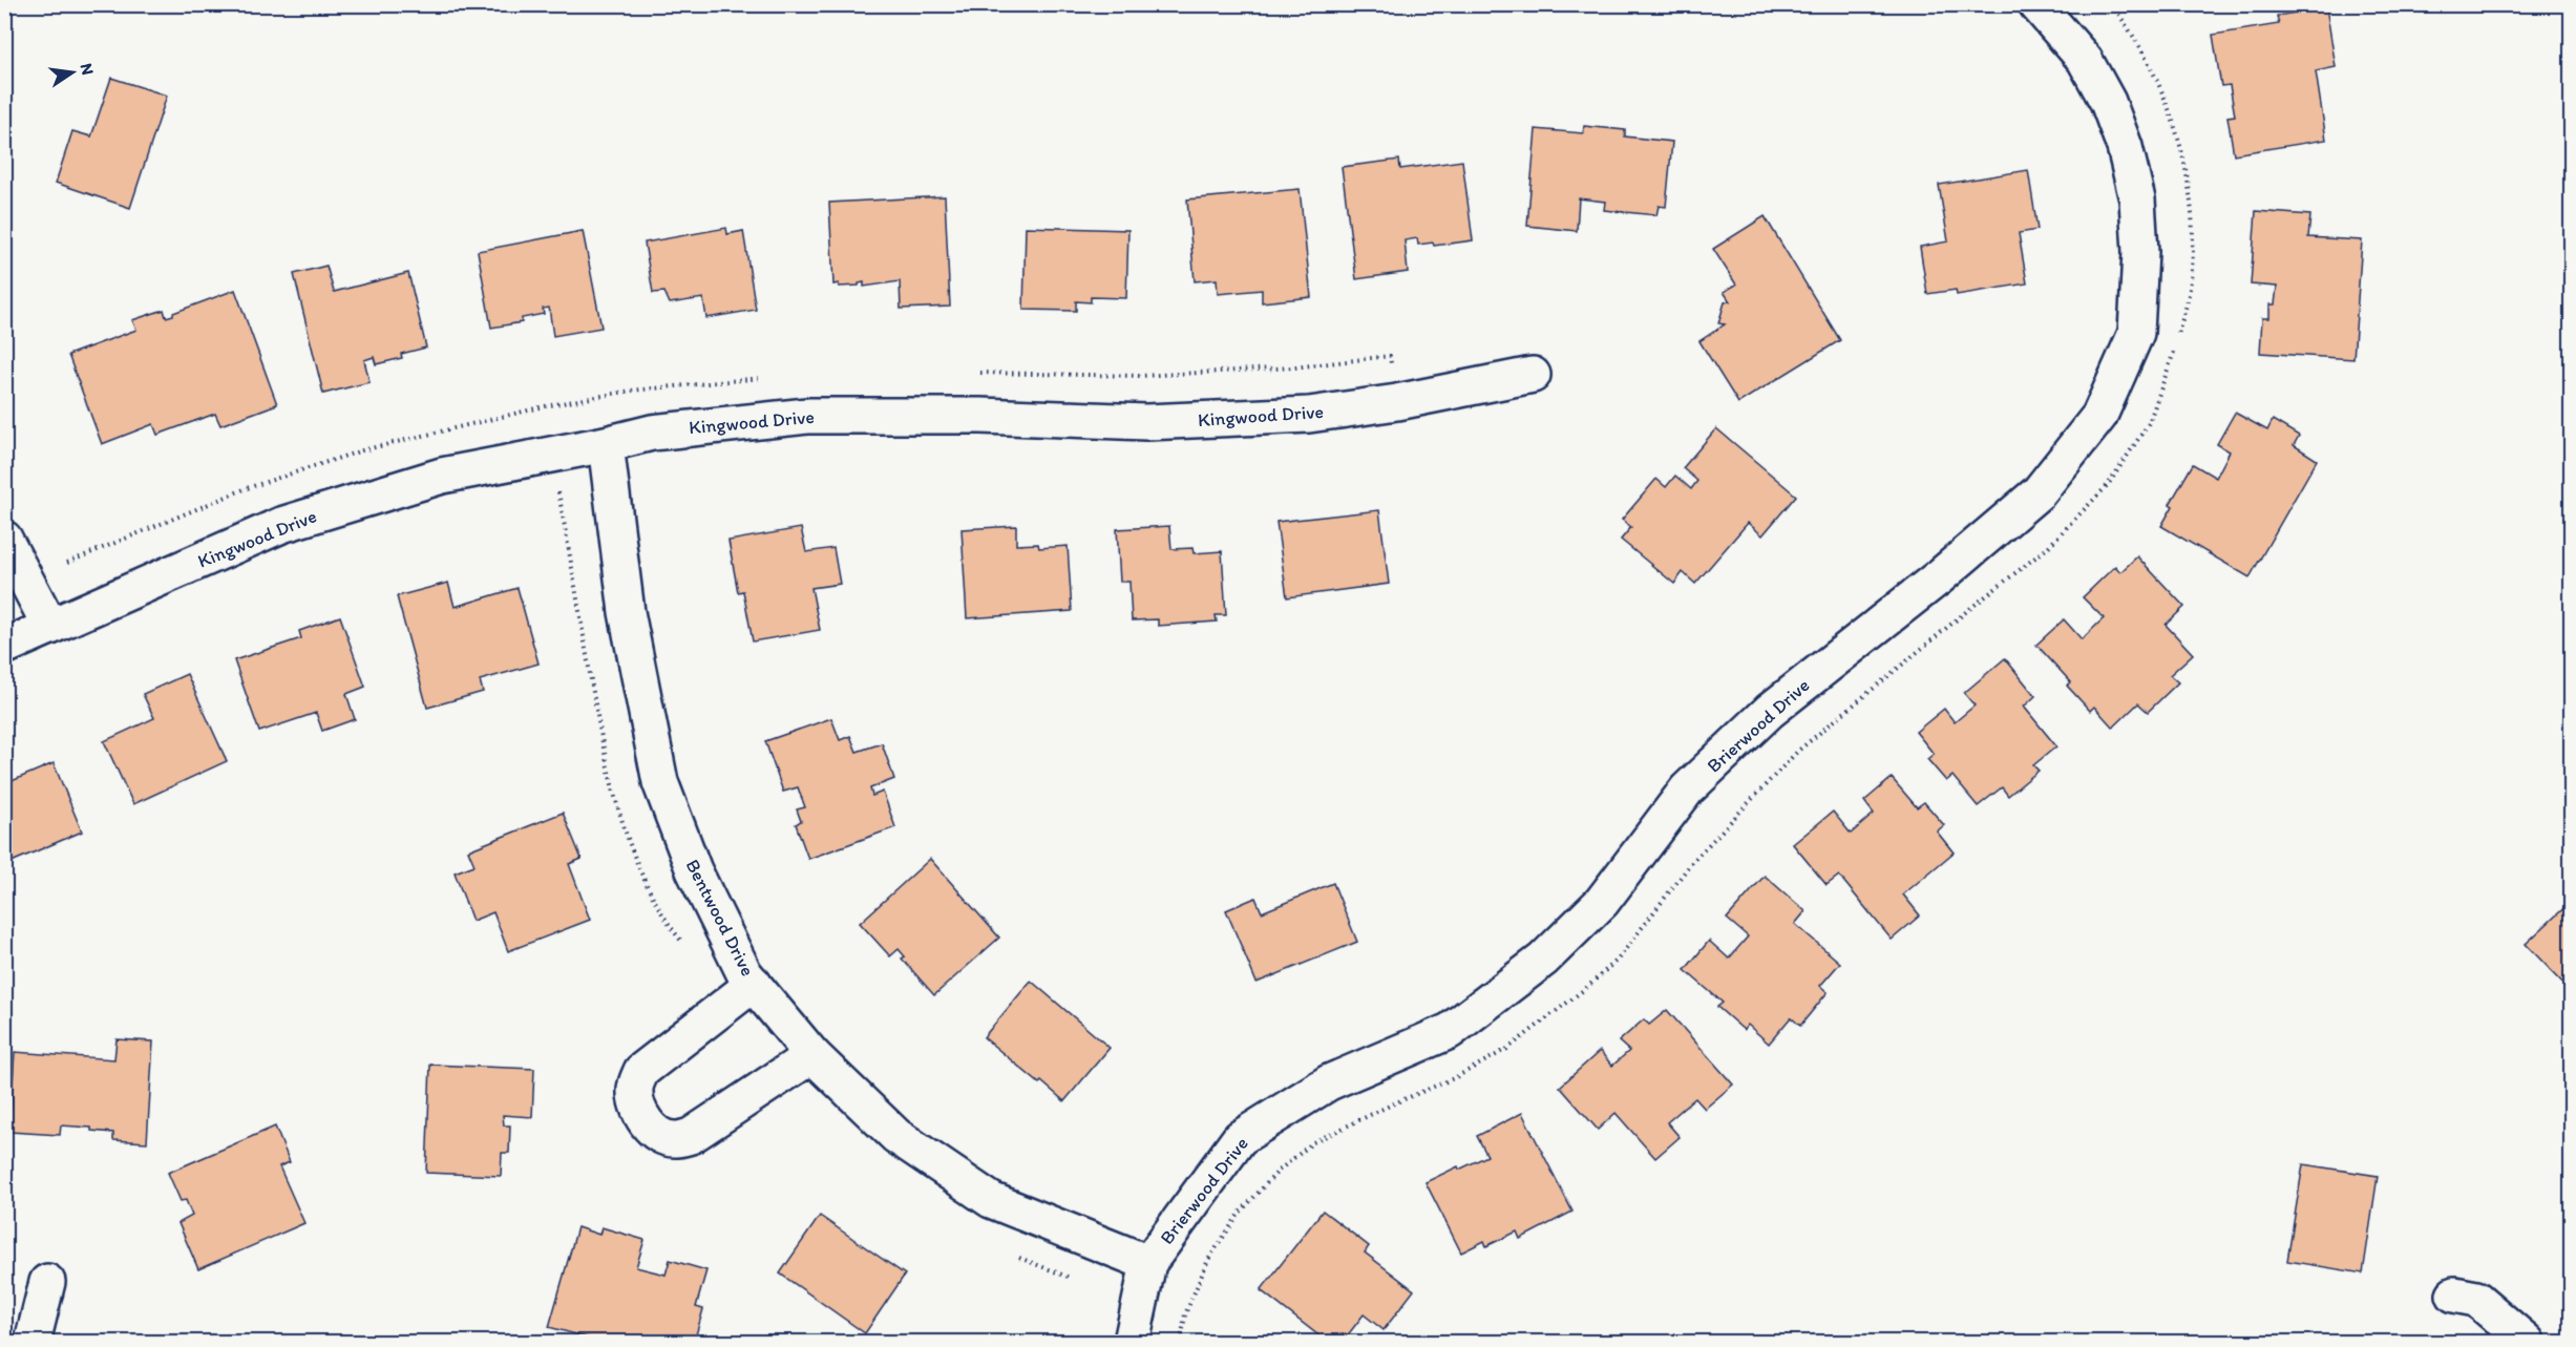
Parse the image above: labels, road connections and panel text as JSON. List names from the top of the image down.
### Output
{
  "streets": {
    "street": ["Kingwood Drive", "Brierwood Drive", "Bentwood Drive"]
  },
  "crossings": [
    ["Kingwood Drive", "Bentwood Drive"],
    ["Brierwood Drive", "Bentwood Drive"]
  ],
  "north": "right"
}
